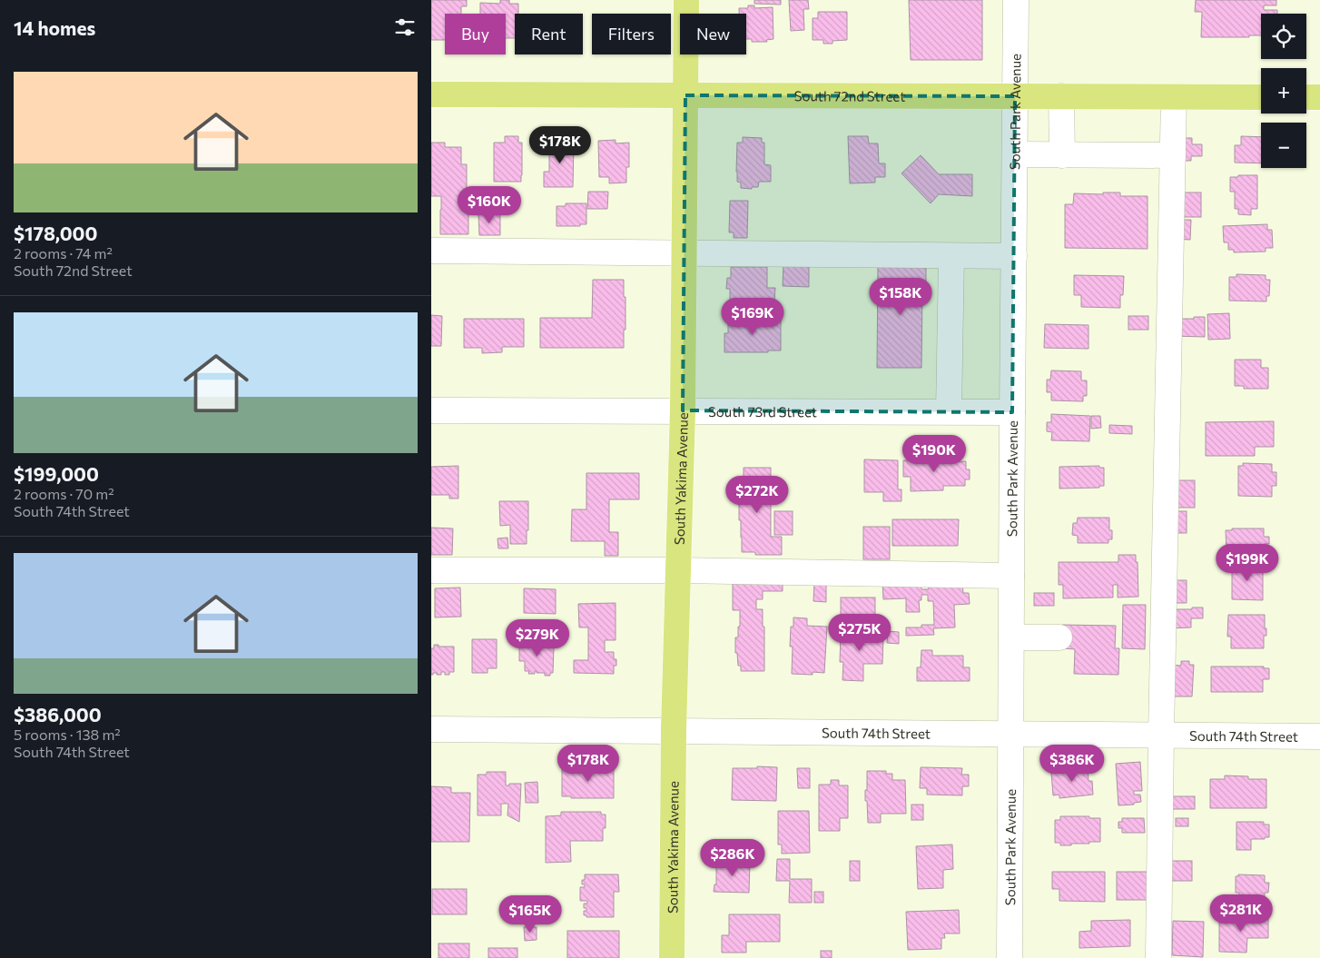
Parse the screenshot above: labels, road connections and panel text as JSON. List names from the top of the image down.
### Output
{
  "streets": {
    "main road": ["South 72nd Street", "South Yakima Avenue"],
    "street": ["South Park Avenue", "South 73rd Street", "South 74th Street"]
  },
  "crossings": [
    ["South 72nd Street", "South Park Avenue"],
    ["South 72nd Street", "South Yakima Avenue"],
    ["South Park Avenue", "South 73rd Street"],
    ["South Park Avenue", "South 74th Street"],
    ["South 73rd Street", "South Yakima Avenue"],
    ["South Yakima Avenue", "South 74th Street"]
  ],
  "page": {
    "heading": "14 homes",
    "map_buttons": ["+", "−"],
    "chip": [
      "Buy",
      "Rent",
      "Filters",
      "New"
    ],
    "list": [
      {
        "name": "$178,000",
        "note": "2 rooms · 74 m² · South 72nd Street"
      },
      {
        "name": "$199,000",
        "note": "2 rooms · 70 m² · South 74th Street"
      },
      {
        "name": "$386,000",
        "note": "5 rooms · 138 m² · South 74th Street"
      }
    ],
    "price": [
      "$178K",
      "$160K",
      "$158K",
      "$169K",
      "$190K",
      "$272K",
      "$199K",
      "$275K",
      "$279K",
      "$178K",
      "$386K",
      "$286K",
      "$281K",
      "$165K"
    ]
  }
}
